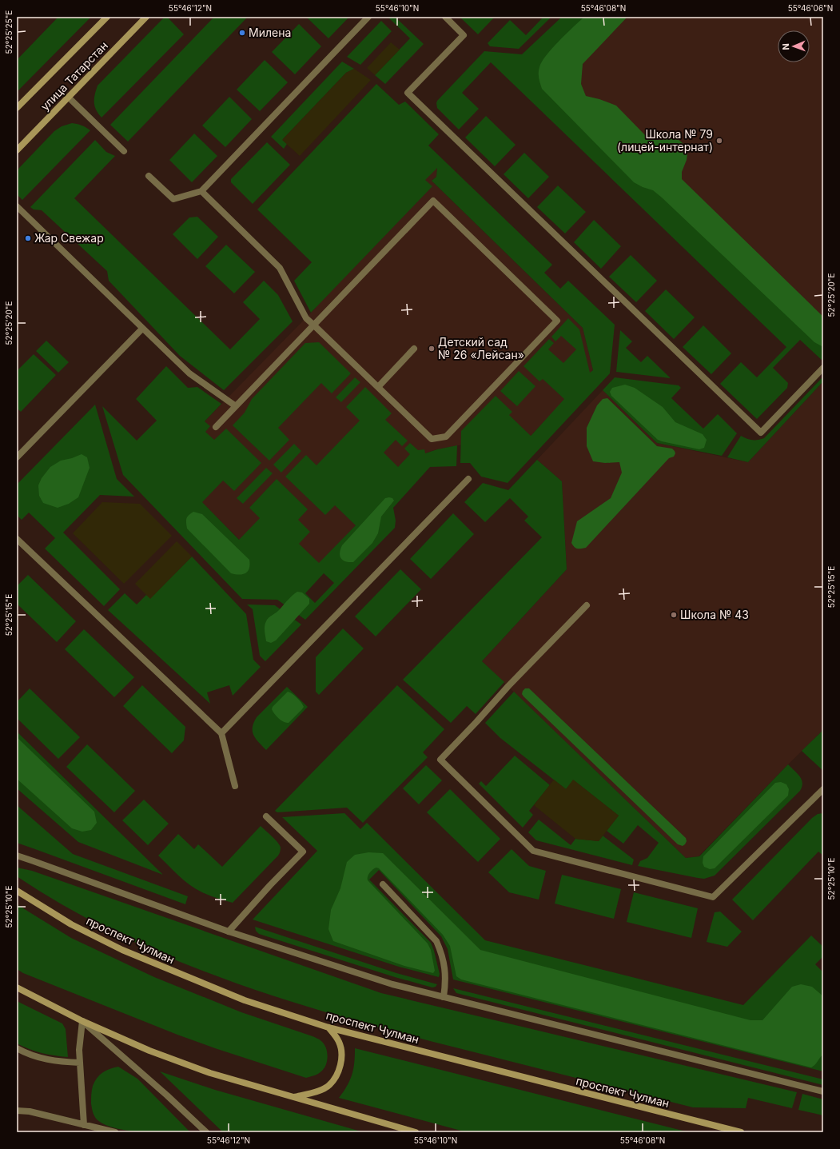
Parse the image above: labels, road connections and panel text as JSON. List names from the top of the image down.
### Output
{
  "streets": {
    "main road": ["улица Татарстан", "проспект Чулман"]
  },
  "places": [
    "Милена",
    "Школа № 79 (лицей-интернат)",
    "Жар Свежар",
    "Детский сад № 26 «Лейсан»",
    "Школа № 43"
  ],
  "north": "left",
  "coordinates": [
    "55°46'12\"N",
    "55°46'10\"N",
    "55°46'08\"N",
    "55°46'06\"N",
    "52°25'25\"E",
    "52°25'20\"E",
    "52°25'15\"E",
    "52°25'10\"E"
  ]
}
